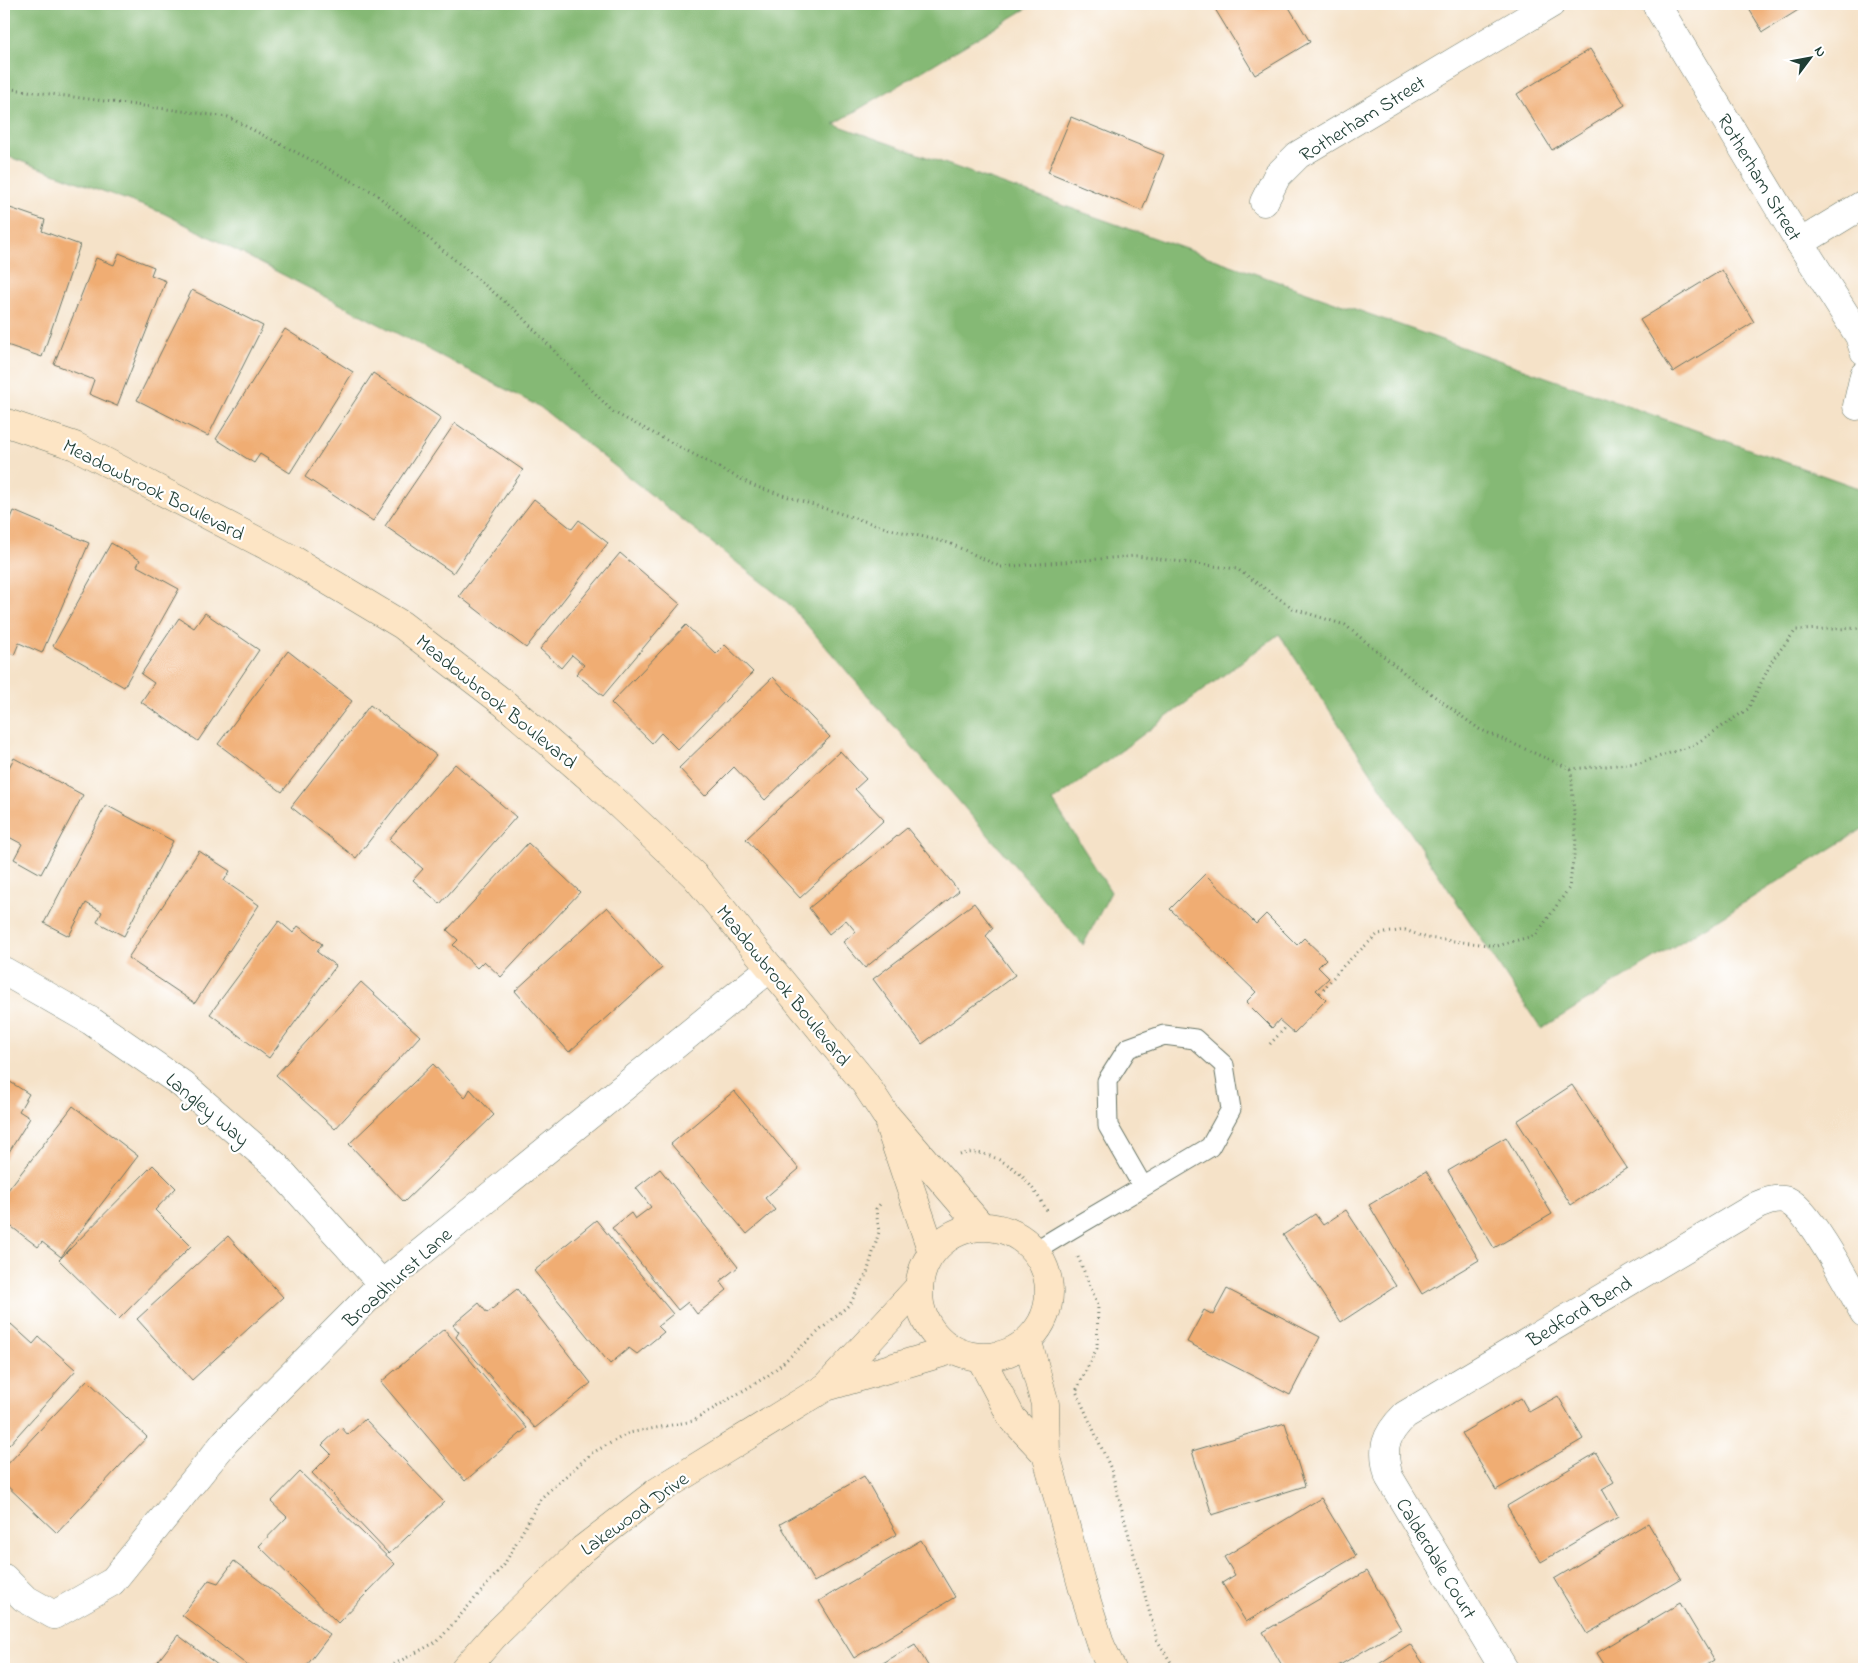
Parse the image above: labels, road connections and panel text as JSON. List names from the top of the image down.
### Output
{
  "streets": {
    "street": [
      "Rotherham Street",
      "Meadowbrook Boulevard",
      "Langley Way",
      "Broadhurst Lane",
      "Bedford Bend",
      "Lakewood Drive",
      "Calderdale Court"
    ]
  },
  "crossings": [
    ["Meadowbrook Boulevard", "Broadhurst Lane"],
    ["Meadowbrook Boulevard", "Lakewood Drive"],
    ["Langley Way", "Broadhurst Lane"],
    ["Bedford Bend", "Calderdale Court"]
  ],
  "north": "top right"
}
